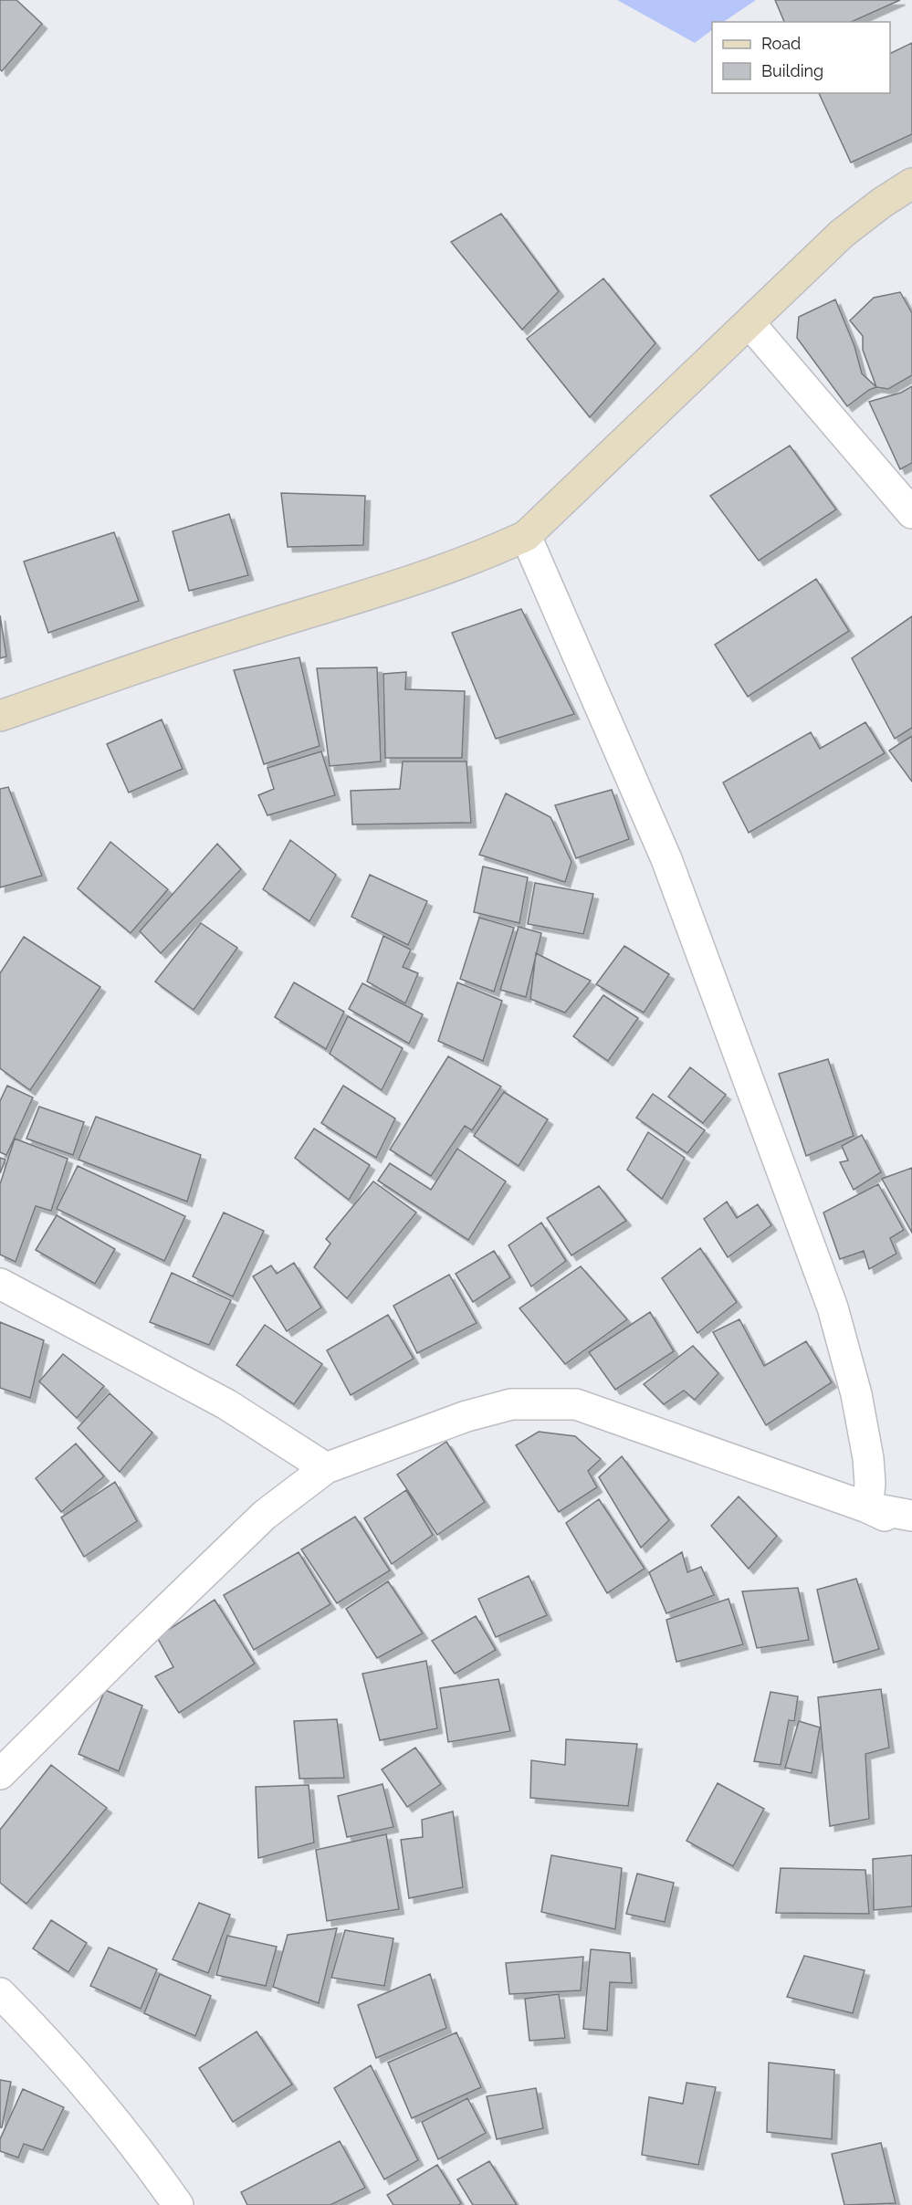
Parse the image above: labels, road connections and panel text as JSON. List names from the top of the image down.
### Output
{
  "legend": ["Road", "Building"]
}
